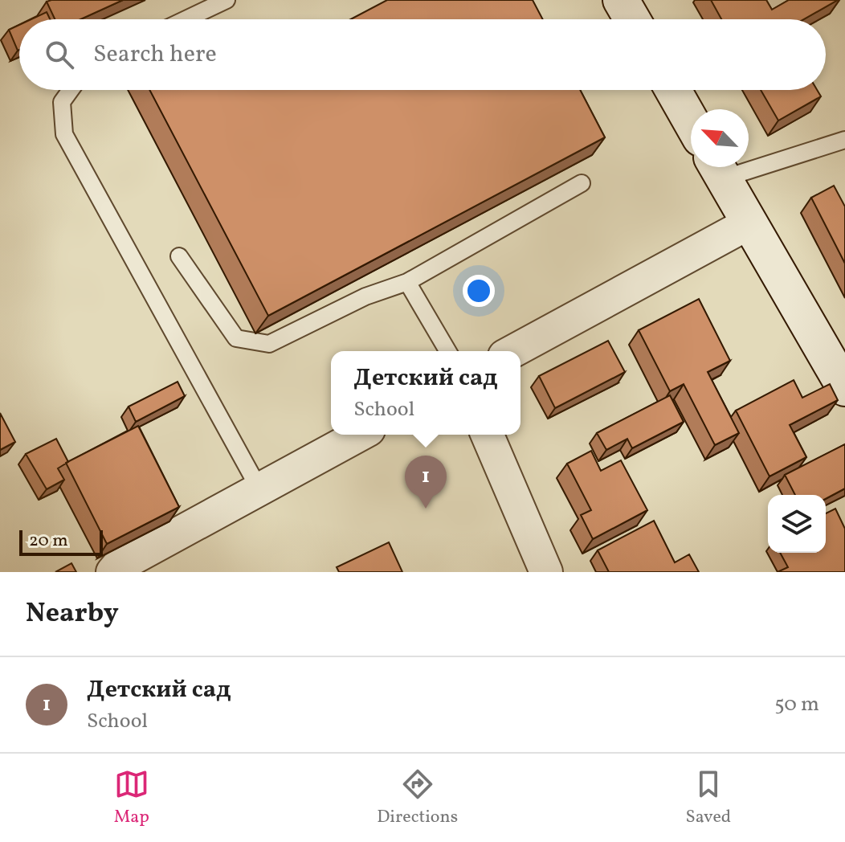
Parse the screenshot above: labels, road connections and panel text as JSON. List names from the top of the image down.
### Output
{
  "scale_bar": "20 m",
  "north": "top left",
  "page": {
    "search": "Search here",
    "popup": ["Детский сад", "School"],
    "pins": "1",
    "scale": "20 m",
    "heading": "Nearby",
    "list": [
      {
        "mark": "1",
        "name": "Детский сад",
        "note": "School",
        "value": "50 m"
      }
    ],
    "nav": ["Map", "Directions", "Saved"]
  }
}
